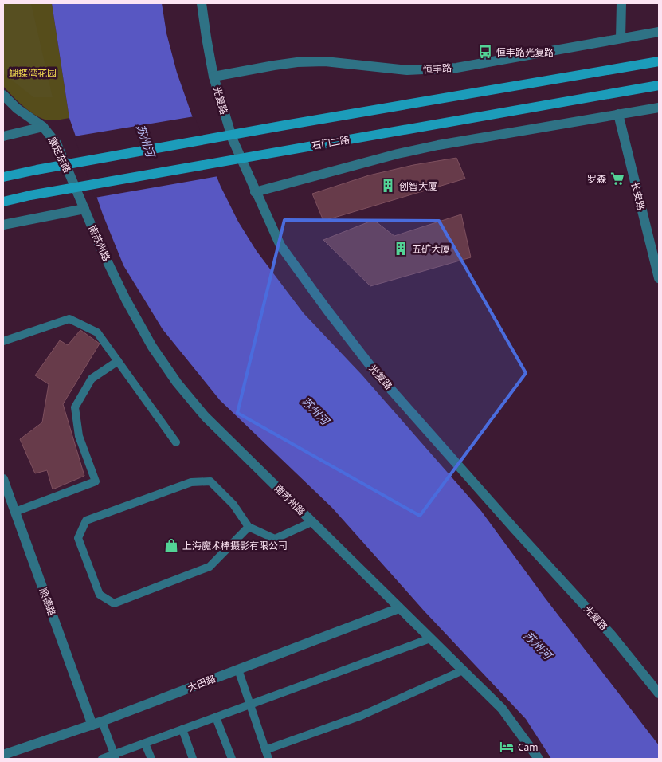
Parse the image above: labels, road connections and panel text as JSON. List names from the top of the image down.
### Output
{
  "streets": {
    "main road": ["石门二路"],
    "street": [
      "恒丰路",
      "光复路",
      "康定东路",
      "长安路",
      "南苏州路",
      "顺德路",
      "大田路"
    ]
  },
  "crossings": [
    ["恒丰路", "光复路"],
    ["康定东路", "南苏州路"],
    ["南苏州路", "大田路"],
    ["顺德路", "大田路"]
  ],
  "water": ["苏州河"],
  "parks": ["蝴蝶湾花园"],
  "places": {
    "bus stop": ["恒丰路光复路"],
    "supermarket": ["罗森"],
    "building": ["创智大厦", "五矿大厦"],
    "shop": ["上海魔术棒摄影有限公司"],
    "hotel": ["Cam"]
  }
}
